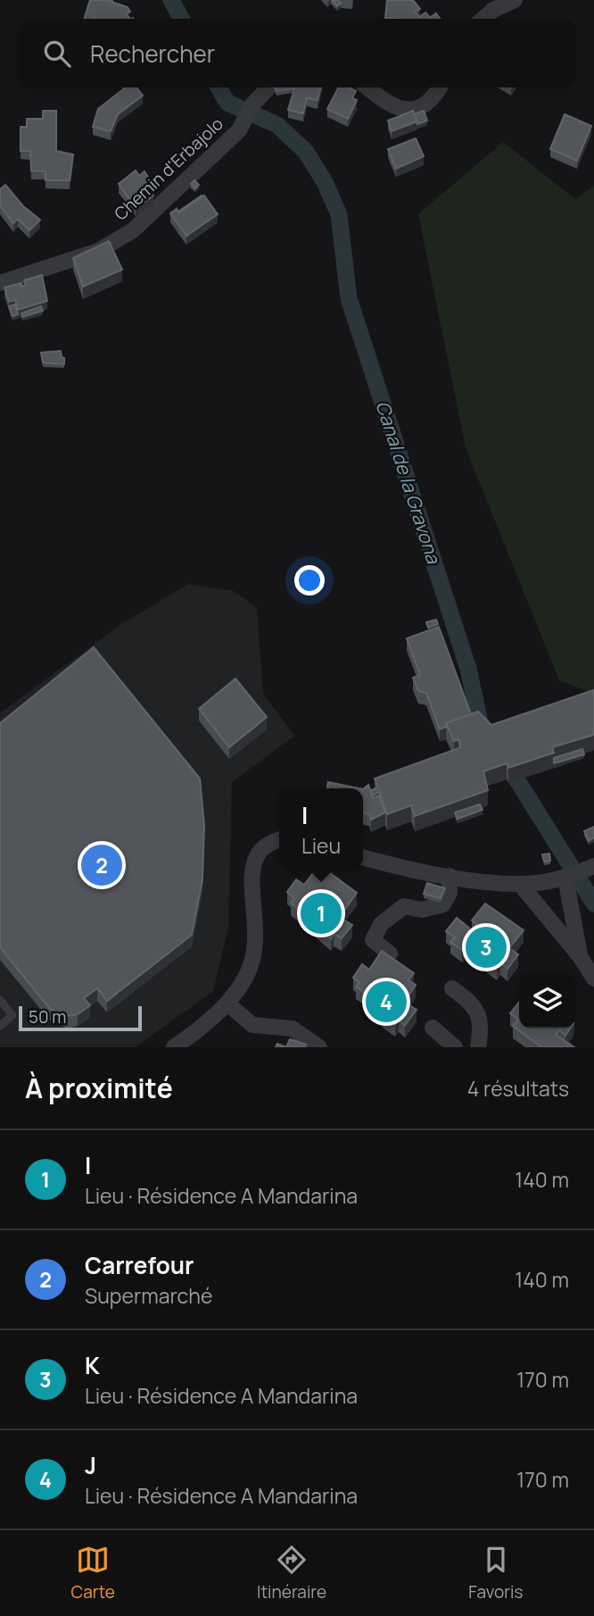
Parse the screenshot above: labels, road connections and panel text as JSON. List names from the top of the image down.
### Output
{
  "streets": {
    "street": ["Chemin d'Erbajolo"]
  },
  "water": ["Canal de la Gravona"],
  "scale_bar": "50 m",
  "page": {
    "search": "Rechercher",
    "popup": ["I", "Lieu"],
    "pins": [
      "2",
      "1",
      "3",
      "4"
    ],
    "scale": "50 m",
    "heading": ["À proximité", "4 résultats"],
    "list": [
      {
        "mark": "1",
        "name": "I",
        "note": "Lieu · Résidence A Mandarina",
        "value": "140 m"
      },
      {
        "mark": "2",
        "name": "Carrefour",
        "note": "Supermarché",
        "value": "140 m"
      },
      {
        "mark": "3",
        "name": "K",
        "note": "Lieu · Résidence A Mandarina",
        "value": "170 m"
      },
      {
        "mark": "4",
        "name": "J",
        "note": "Lieu · Résidence A Mandarina",
        "value": "170 m"
      }
    ],
    "nav": ["Carte", "Itinéraire", "Favoris"]
  }
}
